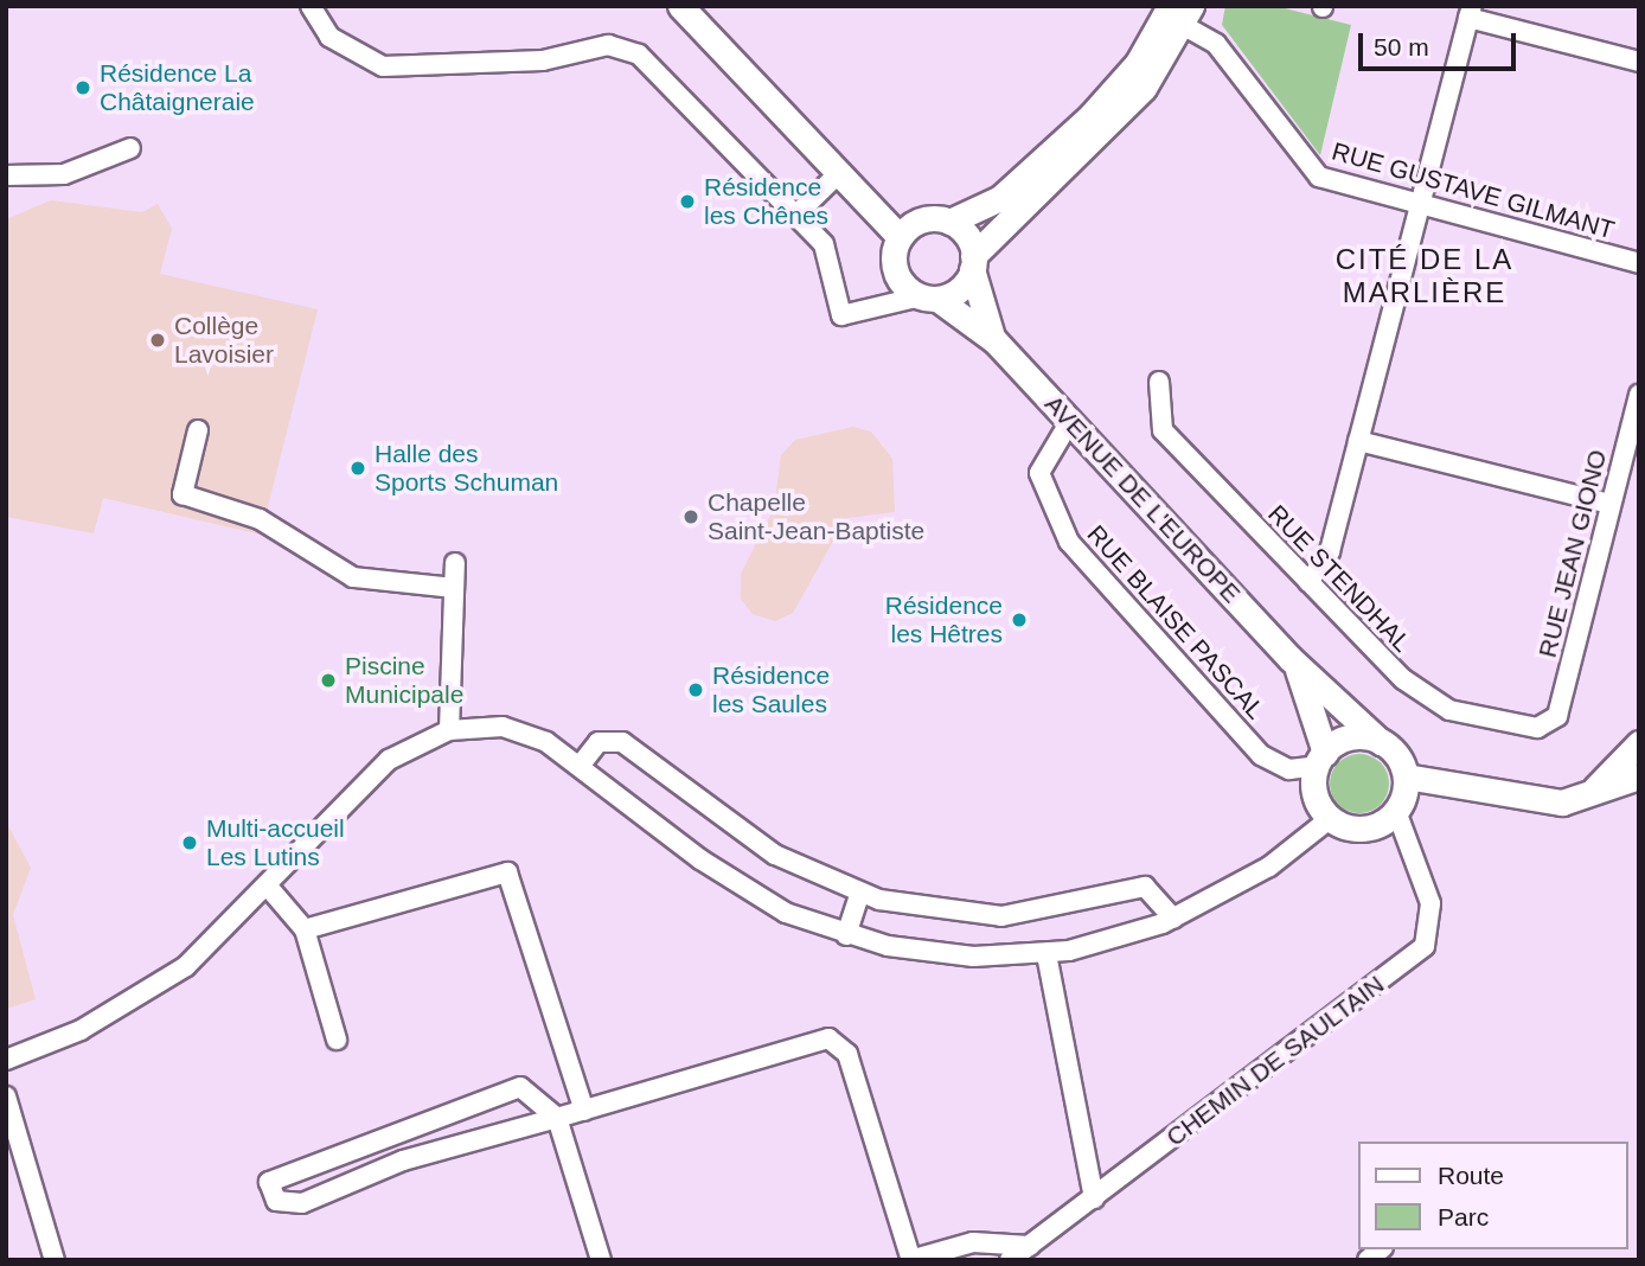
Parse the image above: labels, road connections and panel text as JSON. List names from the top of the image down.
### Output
{
  "streets": {
    "street": [
      "RUE GUSTAVE GILMANT",
      "AVENUE DE L'EUROPE",
      "RUE JEAN GIONO",
      "RUE STENDHAL",
      "RUE BLAISE PASCAL",
      "CHEMIN DE SAULTAIN"
    ]
  },
  "crossings": [
    ["AVENUE DE L'EUROPE", "RUE BLAISE PASCAL"],
    ["AVENUE DE L'EUROPE", "CHEMIN DE SAULTAIN"],
    ["RUE JEAN GIONO", "RUE STENDHAL"],
    ["RUE BLAISE PASCAL", "CHEMIN DE SAULTAIN"]
  ],
  "districts": ["CITÉ DE LA MARLIÈRE"],
  "places": [
    "Résidence La Châtaigneraie",
    "Résidence les Chênes",
    "Collège Lavoisier",
    "Halle des Sports Schuman",
    "Chapelle Saint-Jean-Baptiste",
    "Résidence les Hêtres",
    "Piscine Municipale",
    "Résidence les Saules",
    "Multi-accueil Les Lutins"
  ],
  "legend": ["Route", "Parc"],
  "scale_bar": "50 m"
}
